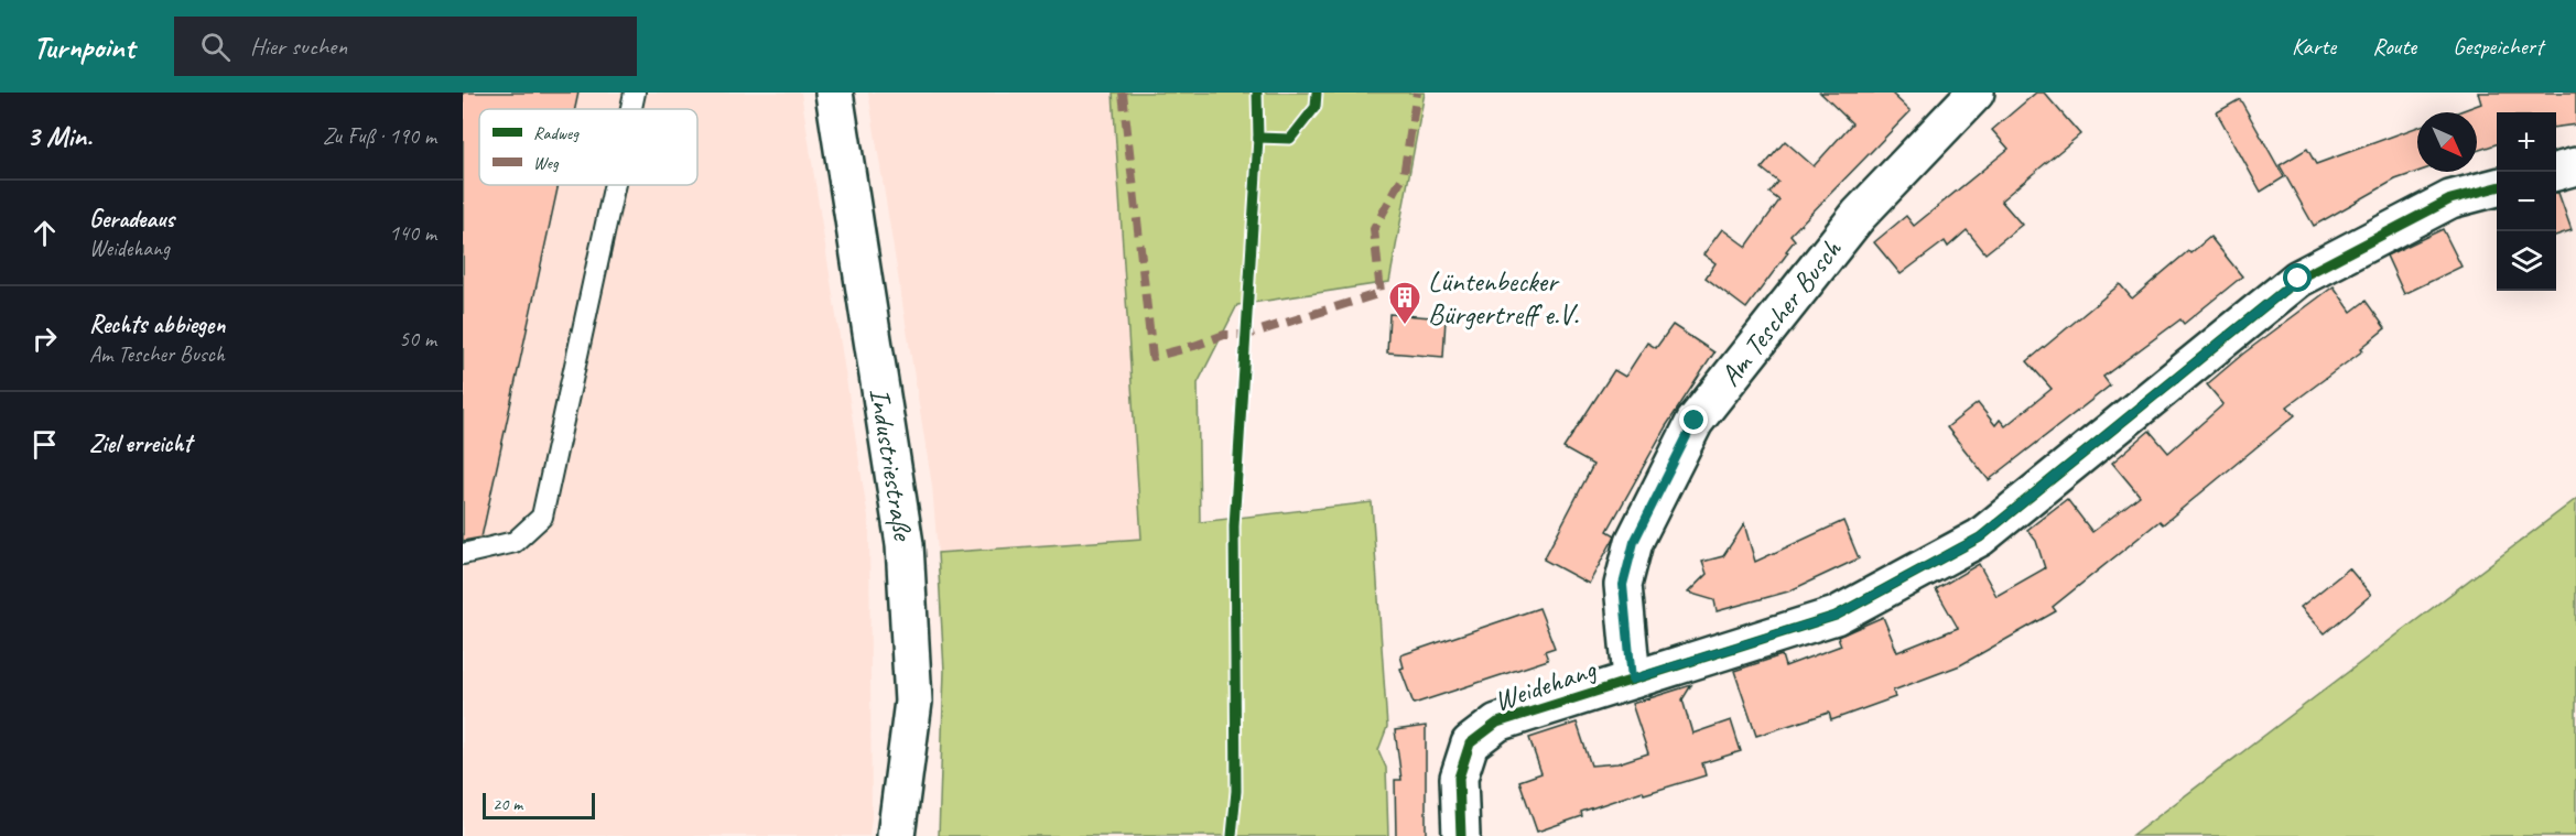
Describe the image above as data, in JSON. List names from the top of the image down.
{
  "streets": {
    "street": ["Am Tescher Busch", "Industriestraße", "Weidehang"]
  },
  "crossings": [
    ["Am Tescher Busch", "Weidehang"]
  ],
  "places": {
    "building": ["Lüntenbecker Bürgertreff e.V."]
  },
  "legend": ["Radweg", "Weg"],
  "scale_bar": "20 m",
  "north": "bottom right",
  "page": {
    "header": "Turnpoint",
    "search": "Hier suchen",
    "nav": ["Karte", "Route", "Gespeichert"],
    "heading": ["3 Min.", "Zu Fuß · 190 m"],
    "map_buttons": ["+", "−"],
    "list": [
      ["Geradeaus", "Weidehang", "140 m"],
      ["Rechts abbiegen", "Am Tescher Busch", "50 m"],
      "Ziel erreicht"
    ],
    "scale": "20 m"
  }
}
